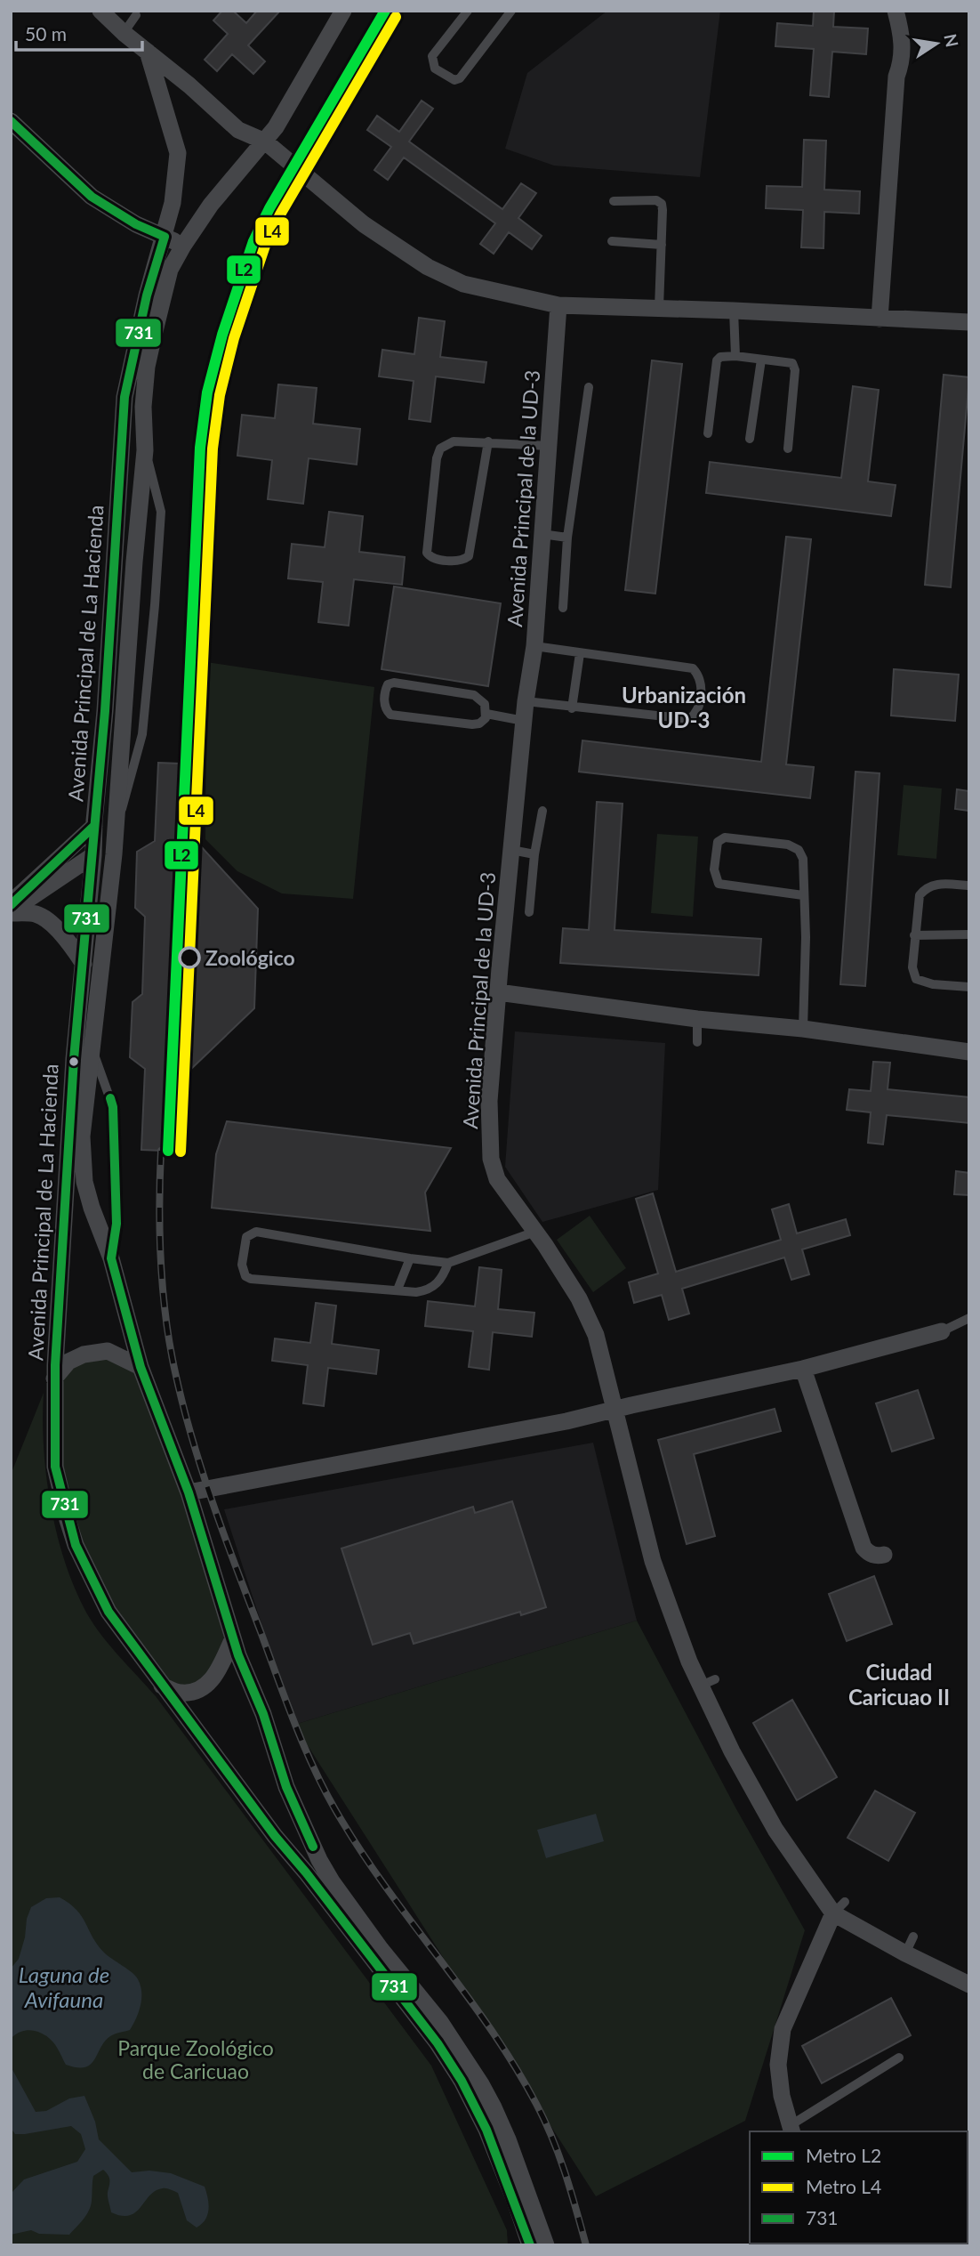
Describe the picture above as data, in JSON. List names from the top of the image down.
{
  "streets": {
    "street": ["Avenida Principal de la UD-3", "Avenida Principal de La Hacienda"]
  },
  "districts": ["Urbanización UD-3", "Ciudad Caricuao II"],
  "water": ["Laguna de Avifauna"],
  "parks": ["Parque Zoológico de Caricuao"],
  "places": ["Zoológico"],
  "lines": ["metro line L2", "metro line L4", "transit line 731"],
  "legend": ["Metro L2", "Metro L4", "731"],
  "scale_bar": "50 m",
  "north": "right"
}
